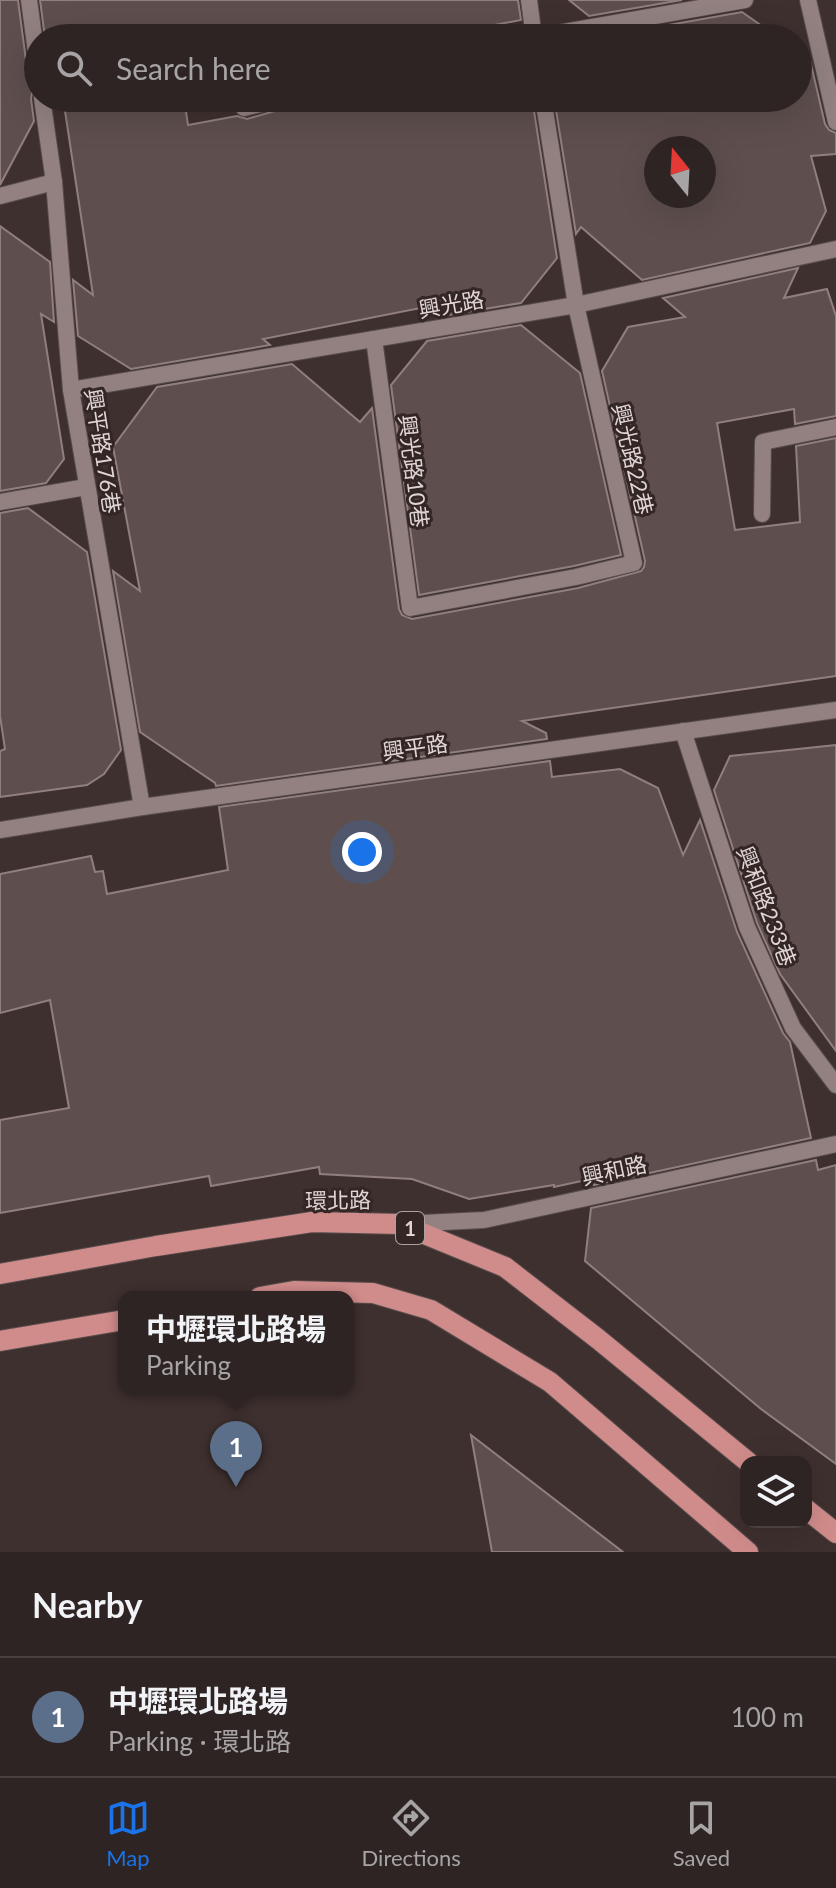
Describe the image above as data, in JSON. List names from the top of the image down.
{
  "streets": {
    "main road": ["環北路", "1"],
    "lane": [
      "興光路",
      "興平路176巷",
      "興光路22巷",
      "興光路10巷",
      "興平路",
      "興和路233巷",
      "興和路"
    ]
  },
  "crossings": [
    ["興光路", "興平路176巷"],
    ["興光路", "興光路22巷"],
    ["興光路", "興光路10巷"],
    ["興平路176巷", "興平路"],
    ["興光路22巷", "興光路10巷"],
    ["興平路", "興和路233巷"],
    ["興和路", "環北路"]
  ],
  "north": "top",
  "page": {
    "search": "Search here",
    "popup": ["中壢環北路場", "Parking"],
    "pins": "1",
    "heading": "Nearby",
    "list": [
      {
        "mark": "1",
        "name": "中壢環北路場",
        "note": "Parking · 環北路",
        "value": "100 m"
      }
    ],
    "nav": ["Map", "Directions", "Saved"]
  }
}
